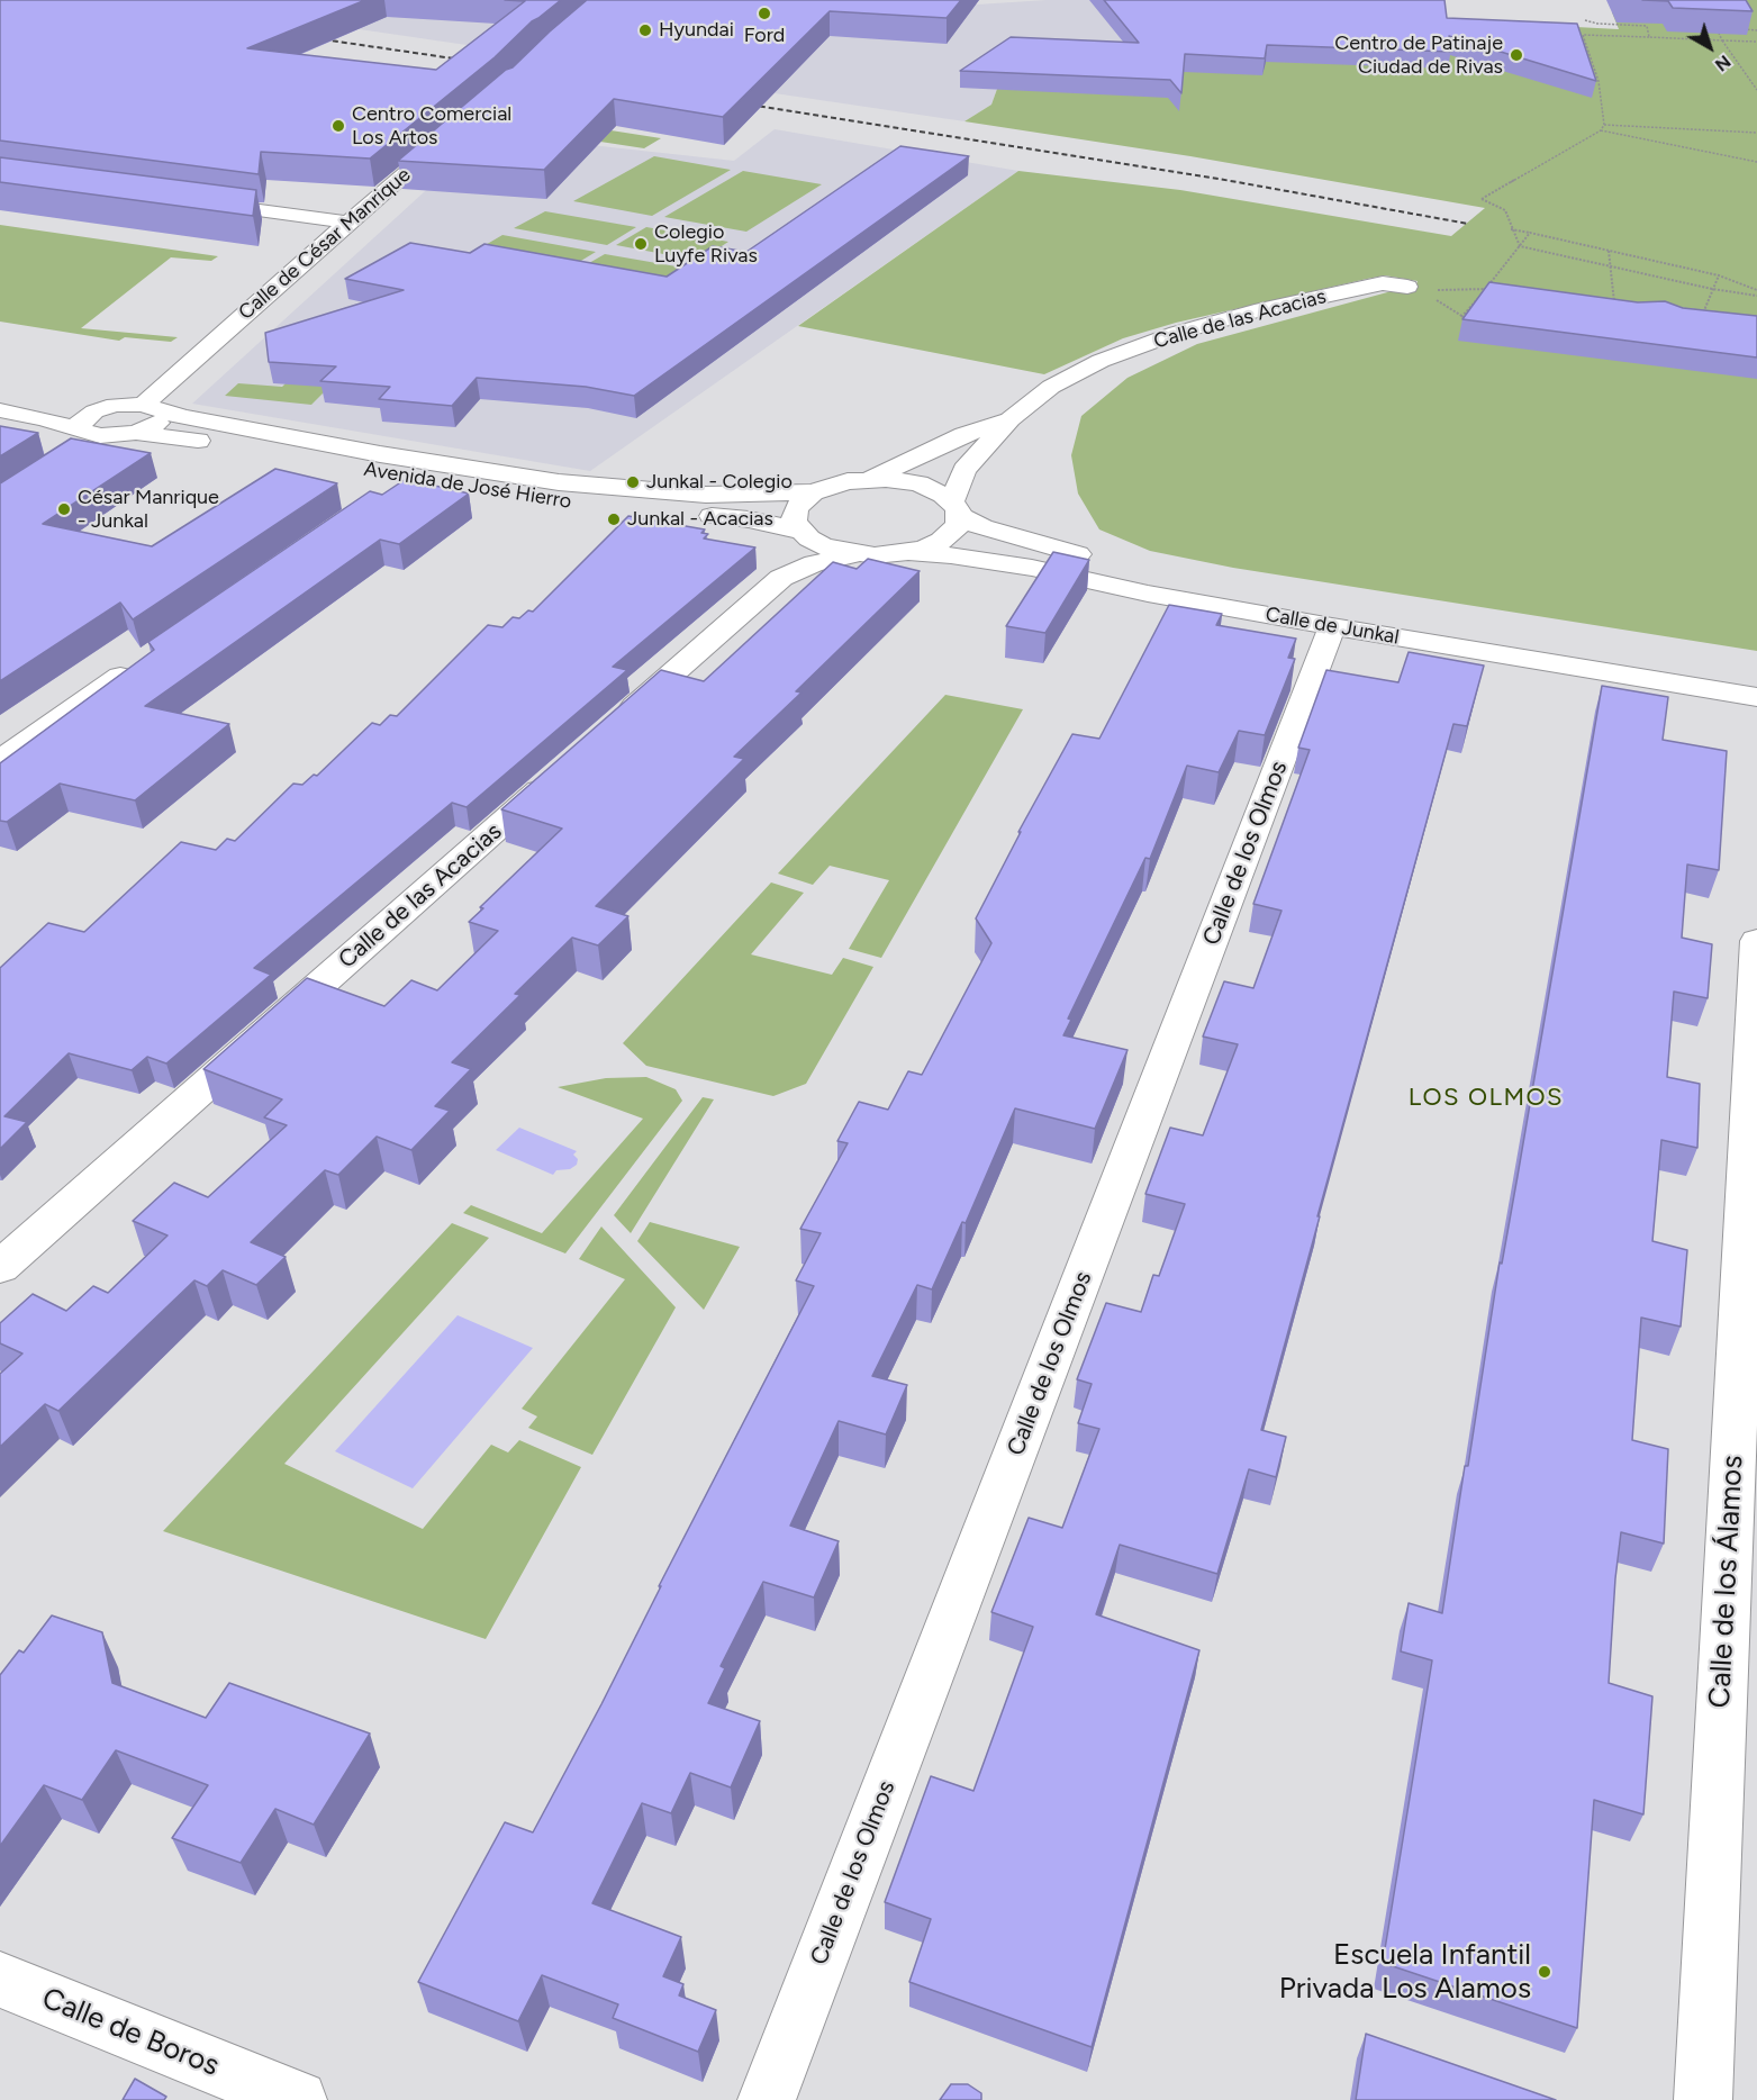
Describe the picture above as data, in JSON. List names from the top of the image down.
{
  "streets": {
    "street": [
      "Calle de César Manrique",
      "Calle de las Acacias",
      "Avenida de José Hierro",
      "Calle de Junkal",
      "Calle de los Olmos",
      "Calle de los Álamos",
      "Calle de Boros"
    ]
  },
  "crossings": [
    ["Calle de César Manrique", "Avenida de José Hierro"],
    ["Calle de las Acacias", "Avenida de José Hierro"],
    ["Calle de las Acacias", "Calle de Junkal"],
    ["Avenida de José Hierro", "Calle de Junkal"],
    ["Calle de Junkal", "Calle de los Olmos"]
  ],
  "districts": ["LOS OLMOS"],
  "places": [
    "Ford",
    "Hyundai",
    "Centro de Patinaje Ciudad de Rivas",
    "Centro Comercial Los Artos",
    "Colegio Luyfe Rivas",
    "Junkal - Colegio",
    "César Manrique - Junkal",
    "Junkal - Acacias",
    "Escuela Infantil Privada Los Alamos"
  ],
  "north": "bottom right"
}
